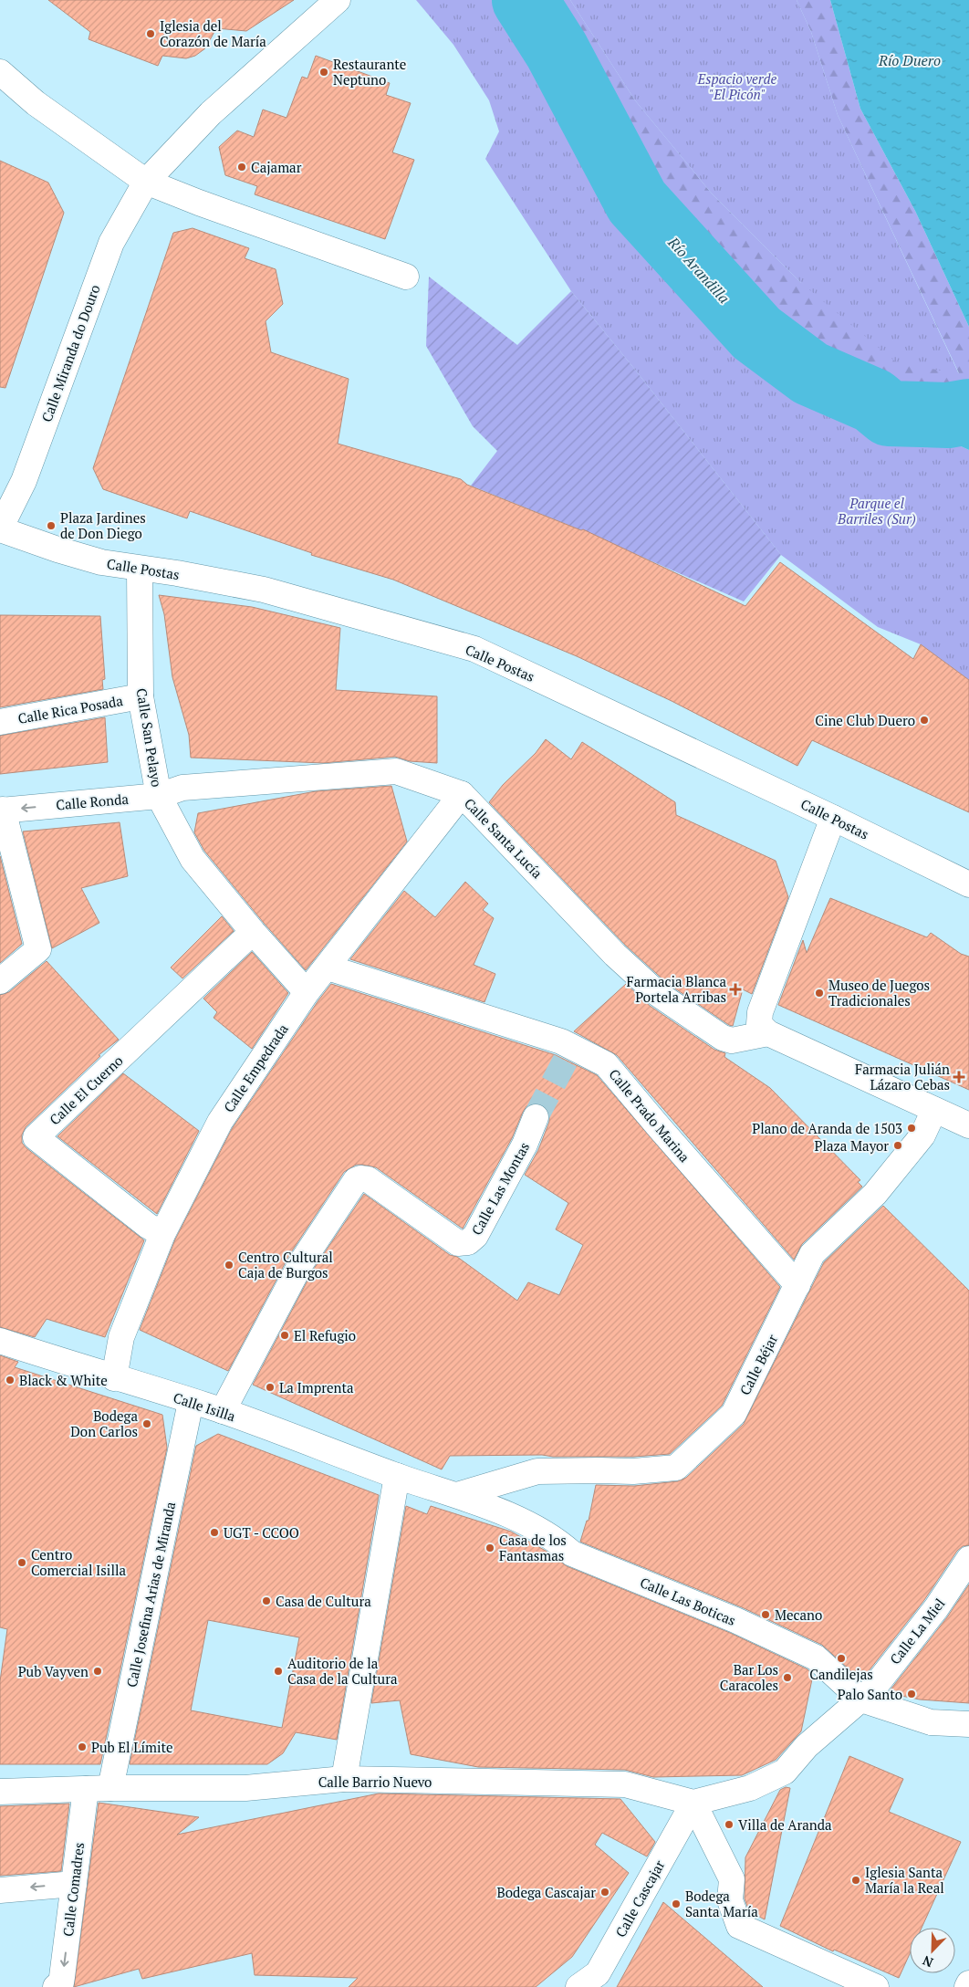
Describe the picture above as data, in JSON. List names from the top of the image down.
{
  "streets": {
    "street": [
      "Calle Miranda do Douro",
      "Calle Postas",
      "Calle Rica Posada",
      "Calle San Pelayo",
      "Calle Ronda",
      "Calle Santa Lucía",
      "Calle Empedrada",
      "Calle El Cuerno",
      "Calle Prado Marina",
      "Calle Las Montas",
      "Calle Béjar",
      "Calle Isilla",
      "Calle Josefina Arias de Miranda",
      "Calle Las Boticas",
      "Calle La Miel",
      "Calle Barrio Nuevo",
      "Calle Comadres",
      "Calle Cascajar"
    ]
  },
  "crossings": [
    ["Calle Miranda do Douro", "Calle Postas"],
    ["Calle Postas", "Calle San Pelayo"],
    ["Calle Rica Posada", "Calle San Pelayo"],
    ["Calle San Pelayo", "Calle Ronda"],
    ["Calle San Pelayo", "Calle Empedrada"],
    ["Calle San Pelayo", "Calle El Cuerno"],
    ["Calle Ronda", "Calle Santa Lucía"],
    ["Calle Santa Lucía", "Calle Empedrada"],
    ["Calle Empedrada", "Calle El Cuerno"],
    ["Calle Empedrada", "Calle Prado Marina"],
    ["Calle Empedrada", "Calle Isilla"],
    ["Calle Prado Marina", "Calle Béjar"],
    ["Calle Las Montas", "Calle Isilla"],
    ["Calle Béjar", "Calle Isilla"],
    ["Calle Béjar", "Calle Las Boticas"],
    ["Calle Isilla", "Calle Josefina Arias de Miranda"],
    ["Calle Isilla", "Calle Las Boticas"],
    ["Calle Josefina Arias de Miranda", "Calle Barrio Nuevo"],
    ["Calle Las Boticas", "Calle La Miel"],
    ["Calle La Miel", "Calle Barrio Nuevo"],
    ["Calle La Miel", "Calle Cascajar"],
    ["Calle Barrio Nuevo", "Calle Comadres"],
    ["Calle Barrio Nuevo", "Calle Cascajar"]
  ],
  "one_way": ["Calle Ronda", "Calle Comadres"],
  "water": ["Río Duero", "Río Arandilla"],
  "parks": ["Espacio verde \"El Picón\"", "Parque el Barriles (Sur)"],
  "places": {
    "other": [
      "Iglesia del Corazón de María",
      "Restaurante Neptuno",
      "Cajamar",
      "Plaza Jardines de Don Diego",
      "Cine Club Duero",
      "Museo de Juegos Tradicionales",
      "Plano de Aranda de 1503",
      "Plaza Mayor",
      "Centro Cultural Caja de Burgos",
      "El Refugio",
      "Black & White",
      "La Imprenta",
      "Bodega Don Carlos",
      "UGT - CCOO",
      "Casa de los Fantasmas",
      "Centro Comercial Isilla",
      "Casa de Cultura",
      "Mecano",
      "Candilejas",
      "Pub Vayven",
      "Auditorio de la Casa de la Cultura",
      "Bar Los Caracoles",
      "Palo Santo",
      "Pub El Límite",
      "Villa de Aranda",
      "Iglesia Santa María la Real",
      "Bodega Cascajar",
      "Bodega Santa María"
    ],
    "health": ["Farmacia Blanca Portela Arribas", "Farmacia Julián Lázaro Cebas"]
  },
  "north": "bottom left"
}
